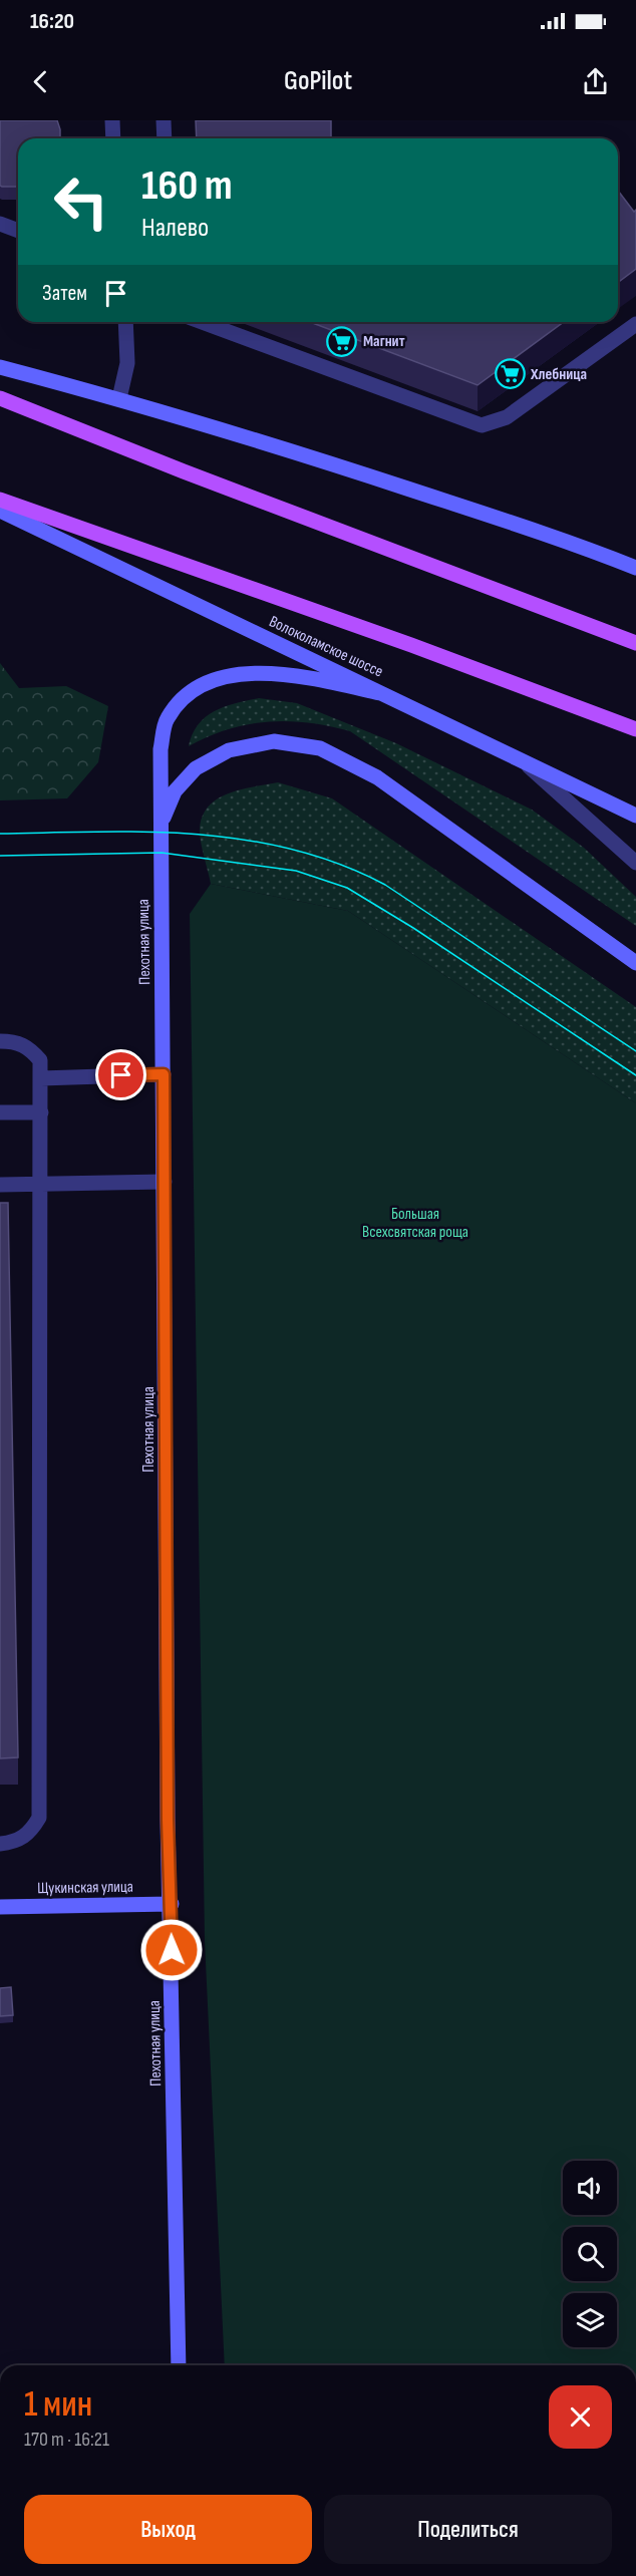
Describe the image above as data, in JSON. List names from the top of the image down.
{
  "streets": {
    "main road": ["Волоколамское шоссе", "Пехотная улица", "Щукинская улица"]
  },
  "crossings": [
    ["Волоколамское шоссе", "Пехотная улица"],
    ["Пехотная улица", "Щукинская улица"]
  ],
  "parks": ["Большая Всехсвятская роща"],
  "places": {
    "supermarket": ["Магнит", "Хлебница"]
  },
  "page": {
    "status": "16:20",
    "header": "GoPilot",
    "turn": ["160 m", "Налево"],
    "then": "Затем",
    "heading": ["1 мин", "170 m · 16:21"],
    "buttons": ["Выход", "Поделиться"]
  }
}
